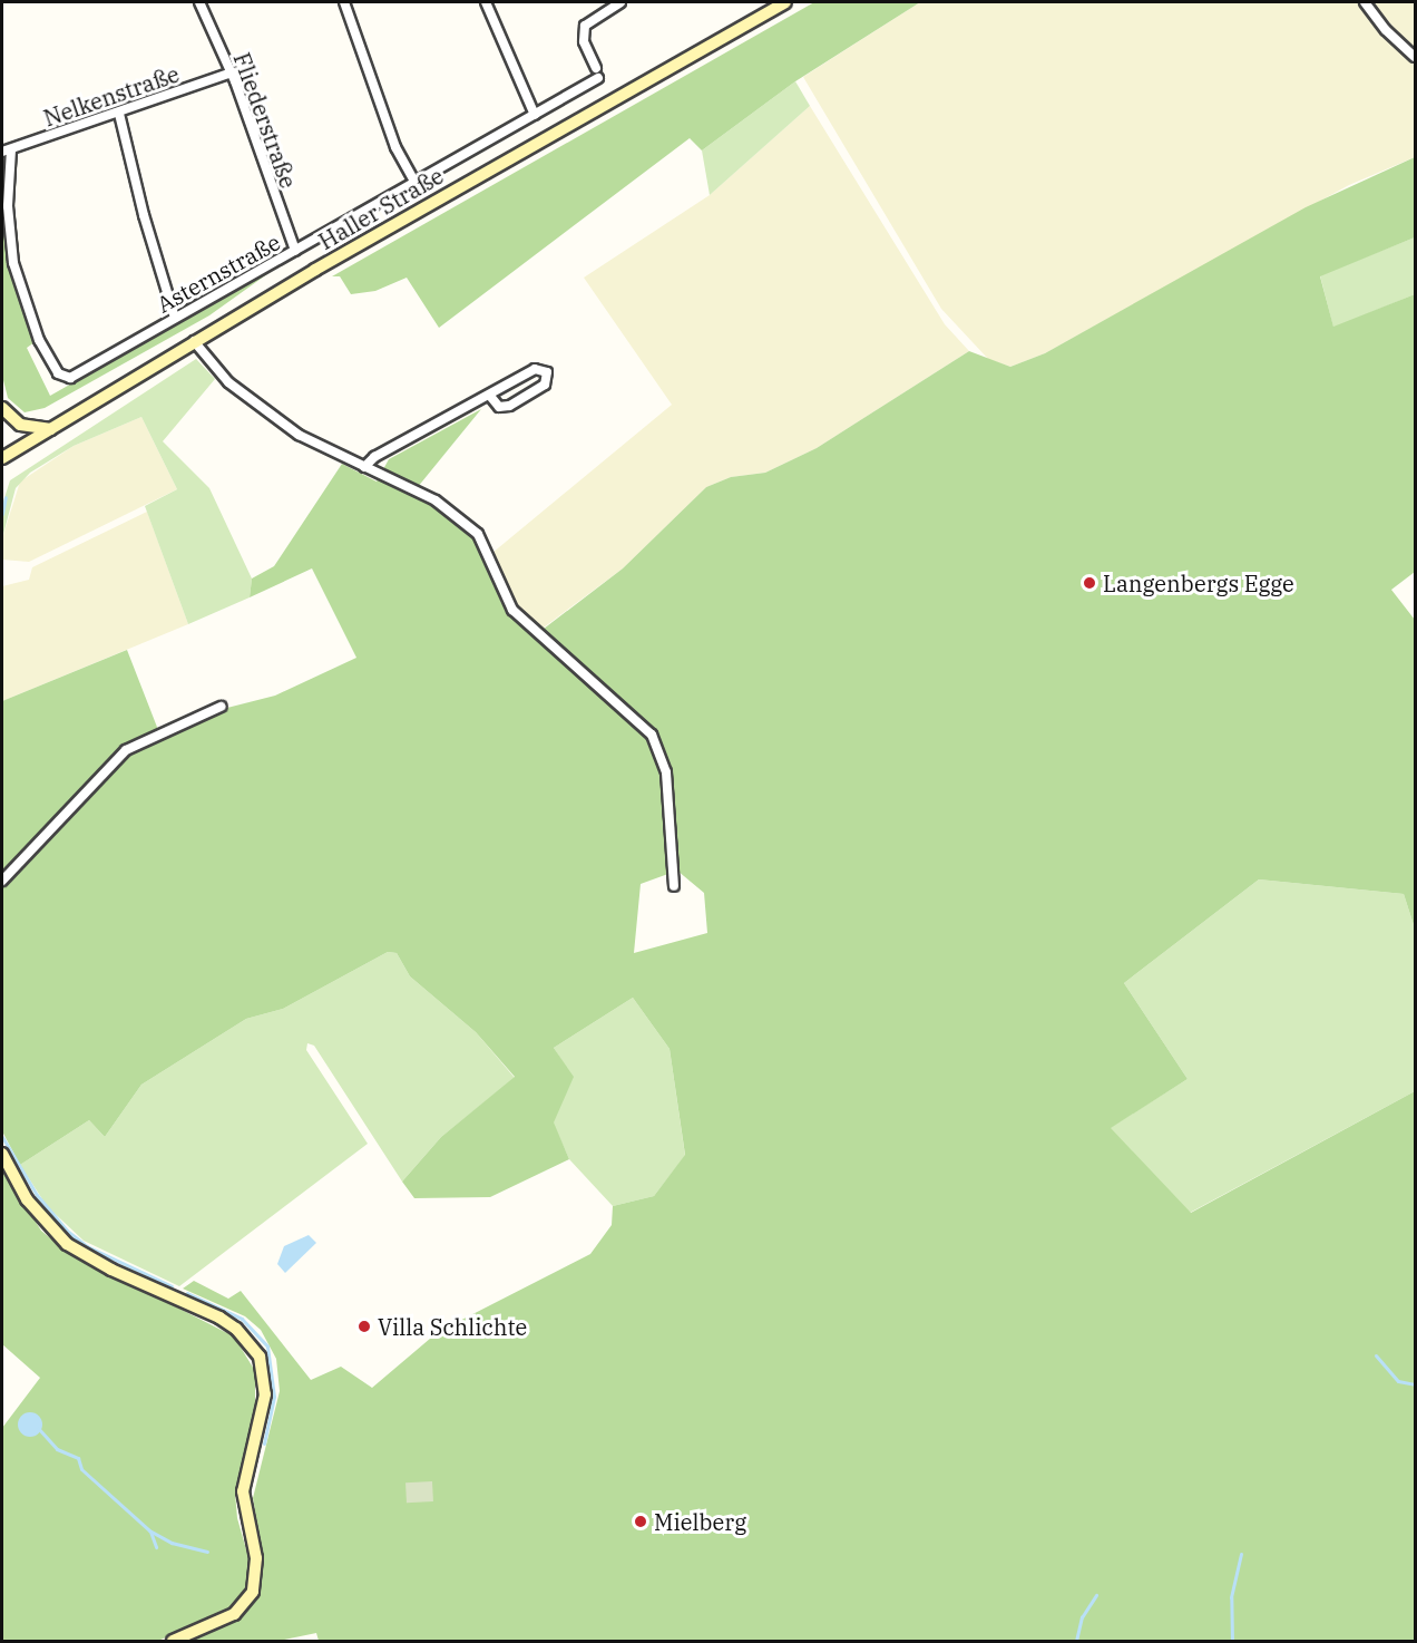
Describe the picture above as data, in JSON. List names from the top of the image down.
{
  "streets": {
    "main road": ["Haller Straße"],
    "street": ["Nelkenstraße", "Fliederstraße", "Asternstraße"]
  },
  "crossings": [
    ["Nelkenstraße", "Fliederstraße"],
    ["Nelkenstraße", "Asternstraße"],
    ["Fliederstraße", "Asternstraße"]
  ],
  "places": ["Langenbergs Egge", "Villa Schlichte", "Mielberg"]
}
